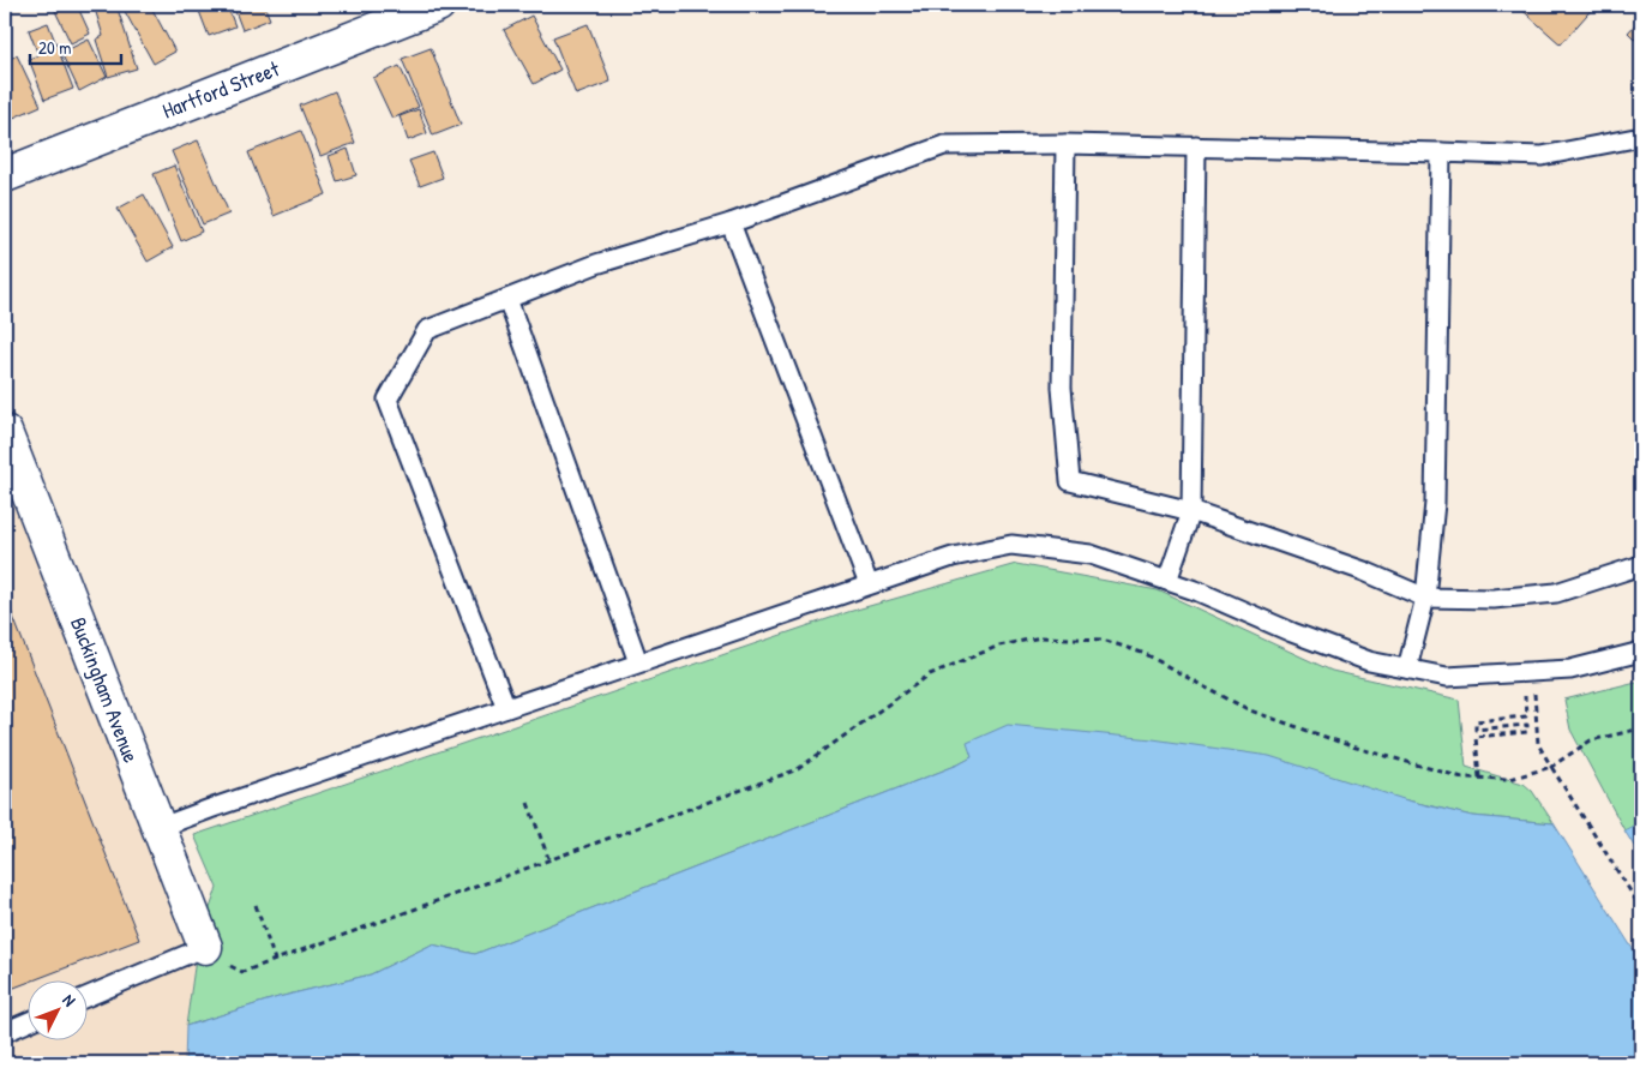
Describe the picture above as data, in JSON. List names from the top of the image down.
{
  "streets": {
    "street": ["Hartford Street", "Buckingham Avenue"]
  },
  "scale_bar": "20 m",
  "north": "top right"
}
